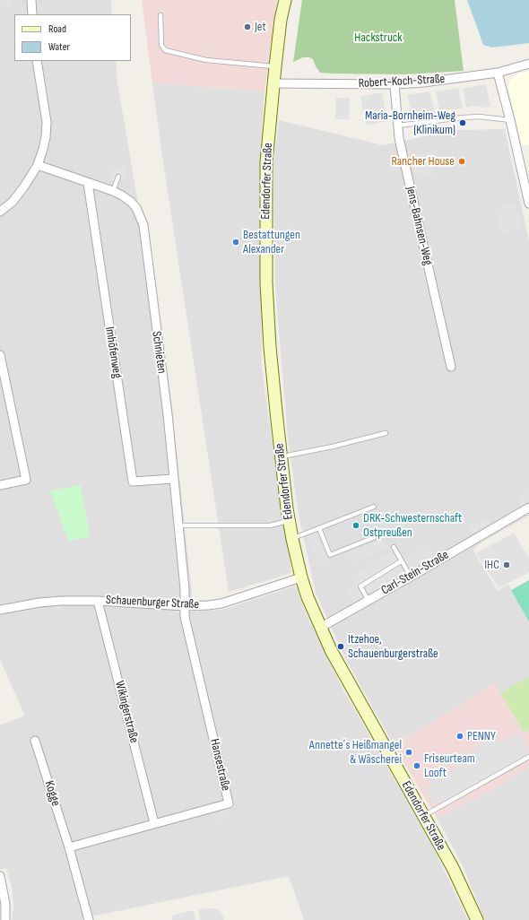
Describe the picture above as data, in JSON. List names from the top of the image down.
{
  "streets": {
    "street": [
      "Robert-Koch-Straße",
      "Edendorfer Straße",
      "Jens-Bahnsen-Weg",
      "Imhöfenweg",
      "Schnieten",
      "Carl-Stein-Straße",
      "Schauenburger Straße",
      "Wikingerstraße",
      "Hansestraße",
      "Kogge"
    ]
  },
  "crossings": [
    ["Robert-Koch-Straße", "Edendorfer Straße"],
    ["Robert-Koch-Straße", "Jens-Bahnsen-Weg"],
    ["Edendorfer Straße", "Carl-Stein-Straße"],
    ["Edendorfer Straße", "Schauenburger Straße"],
    ["Imhöfenweg", "Schnieten"],
    ["Schnieten", "Schauenburger Straße"],
    ["Schnieten", "Hansestraße"],
    ["Schauenburger Straße", "Wikingerstraße"],
    ["Schauenburger Straße", "Hansestraße"],
    ["Wikingerstraße", "Hansestraße"],
    ["Hansestraße", "Kogge"]
  ],
  "parks": ["Hackstruck"],
  "places": [
    "Jet",
    "Maria-Bornheim-Weg (Klinikum)",
    "Rancher House",
    "Bestattungen Alexander",
    "DRK-Schwesternschaft Ostpreußen",
    "IHC",
    "Itzehoe, Schauenburgerstraße",
    "PENNY",
    "Annette´s Heißmangel & Wäscherei",
    "Friseurteam Looft"
  ],
  "legend": ["Road", "Water"]
}
